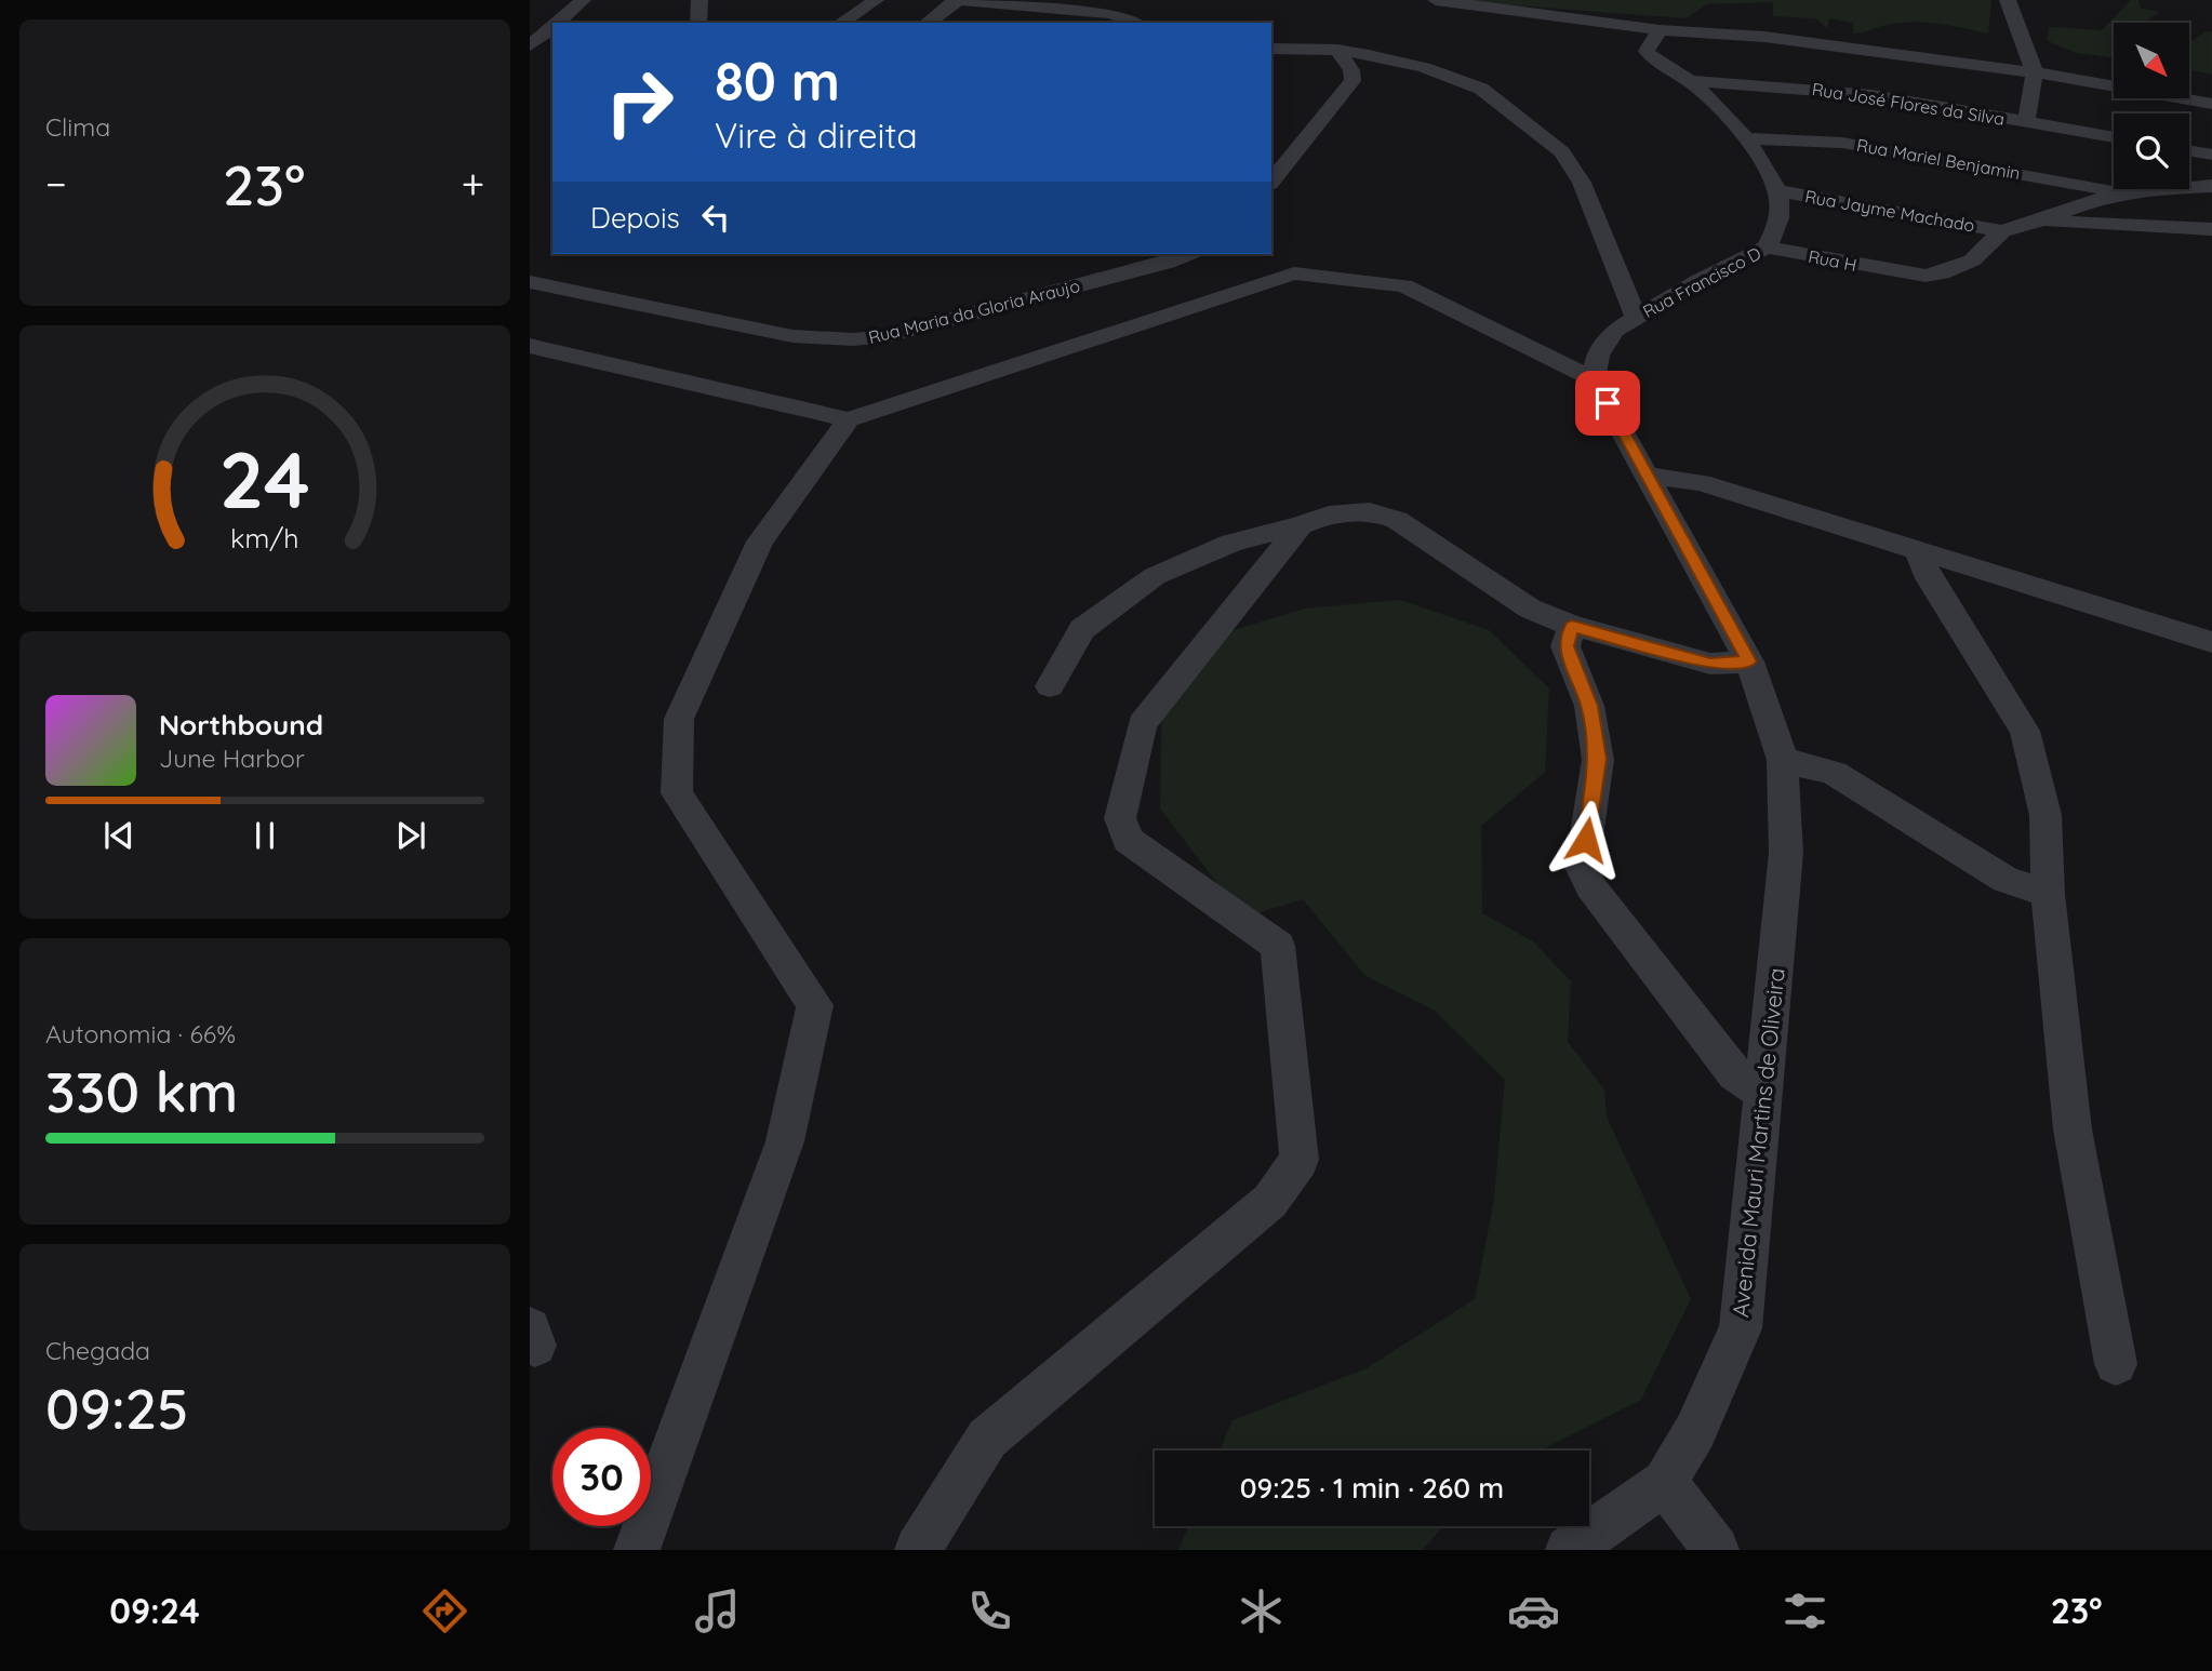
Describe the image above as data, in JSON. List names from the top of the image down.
{
  "streets": {
    "street": [
      "Rua José Flores da Silva",
      "Rua Mariel Benjamin",
      "Rua Jayme Machado",
      "Rua H",
      "Rua Francisco D",
      "Rua Maria da Gloria Araujo",
      "Avenida Mauri Martins de Oliveira"
    ]
  },
  "crossings": [
    ["Rua Jayme Machado", "Rua H"],
    ["Rua H", "Rua Francisco D"],
    ["Rua Francisco D", "Avenida Mauri Martins de Oliveira"]
  ],
  "north": "bottom right",
  "page": {
    "tile": [
      "Clima",
      ["Autonomia · 66%", "330 km"],
      ["Chegada", "09:25"]
    ],
    "turn": ["80 m", "Vire à direita"],
    "heat": ["−", "23°", "+"],
    "then": "Depois",
    "song": ["Northbound", "June Harbor"],
    "limit": "30",
    "trip": "09:25 · 1 min · 260 m",
    "tabs": ["09:24", "23°"],
    "gauge": ["24", "km/h"]
  }
}
